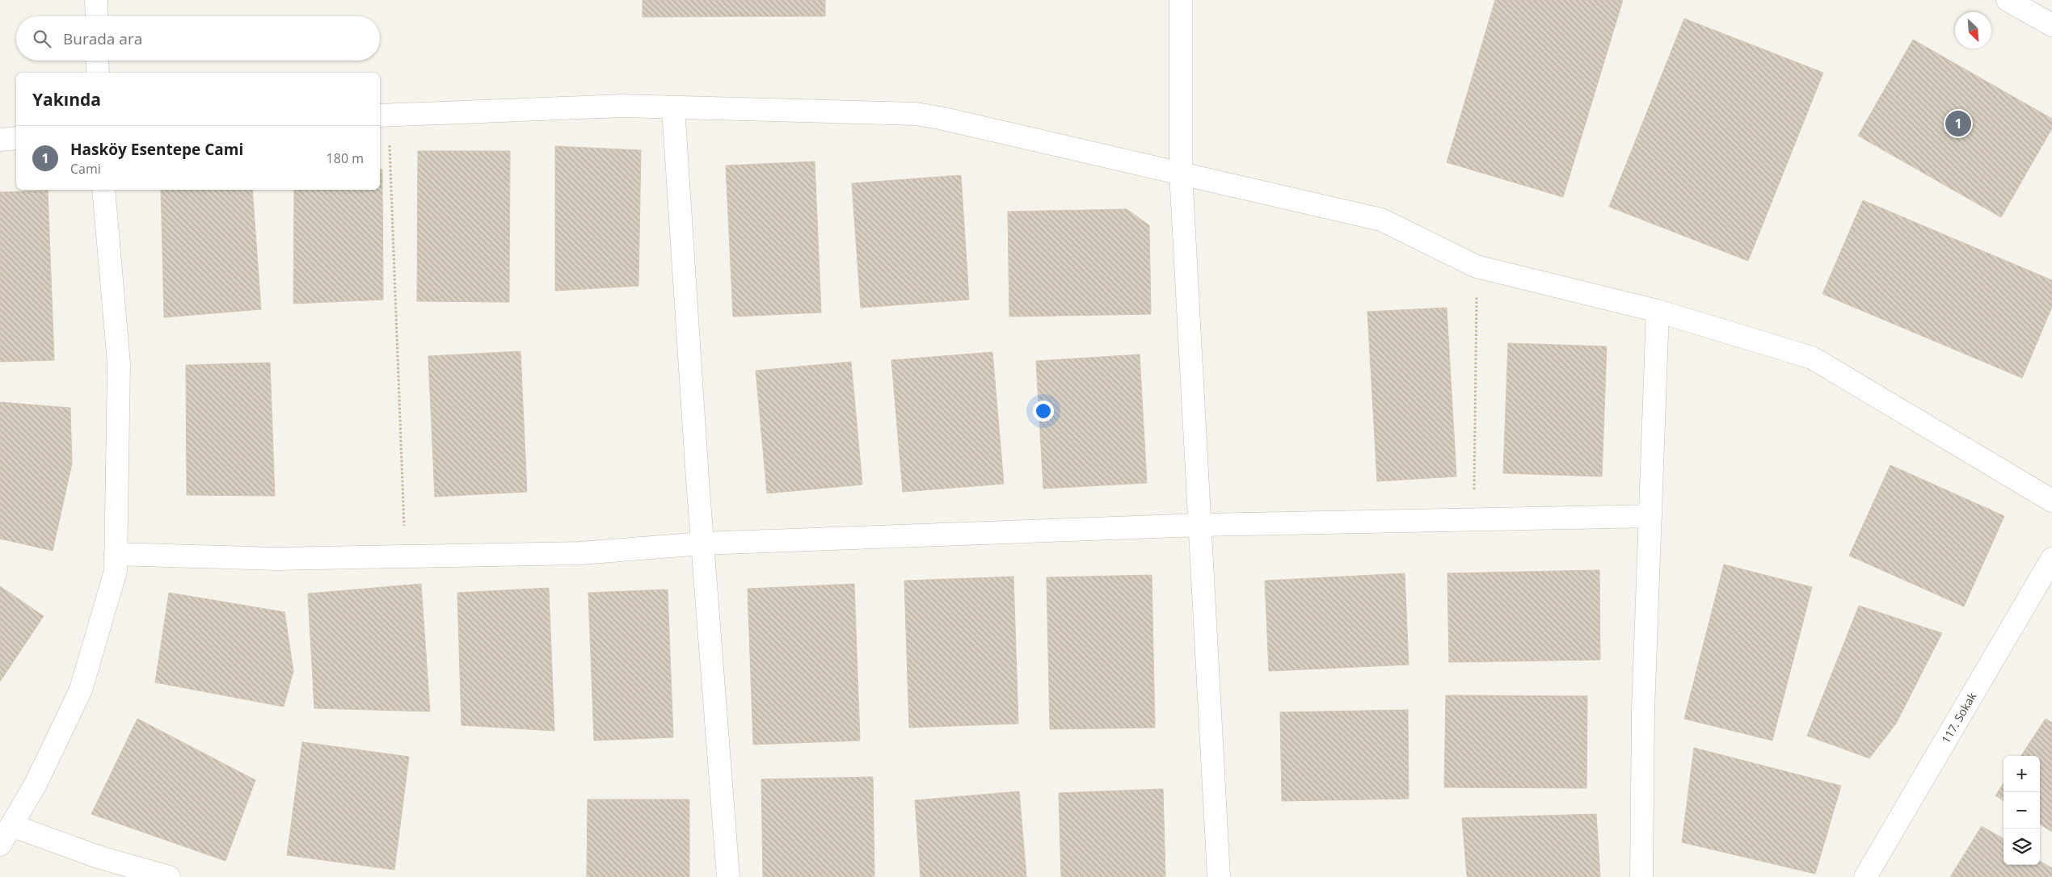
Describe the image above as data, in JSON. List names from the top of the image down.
{
  "streets": {
    "street": ["117. Sokak"]
  },
  "north": "bottom right",
  "page": {
    "search": "Burada ara",
    "heading": "Yakında",
    "pins": "1",
    "list": [
      {
        "mark": "1",
        "name": "Hasköy Esentepe Cami",
        "note": "Cami",
        "value": "180 m"
      }
    ],
    "map_buttons": ["+", "−"]
  }
}
